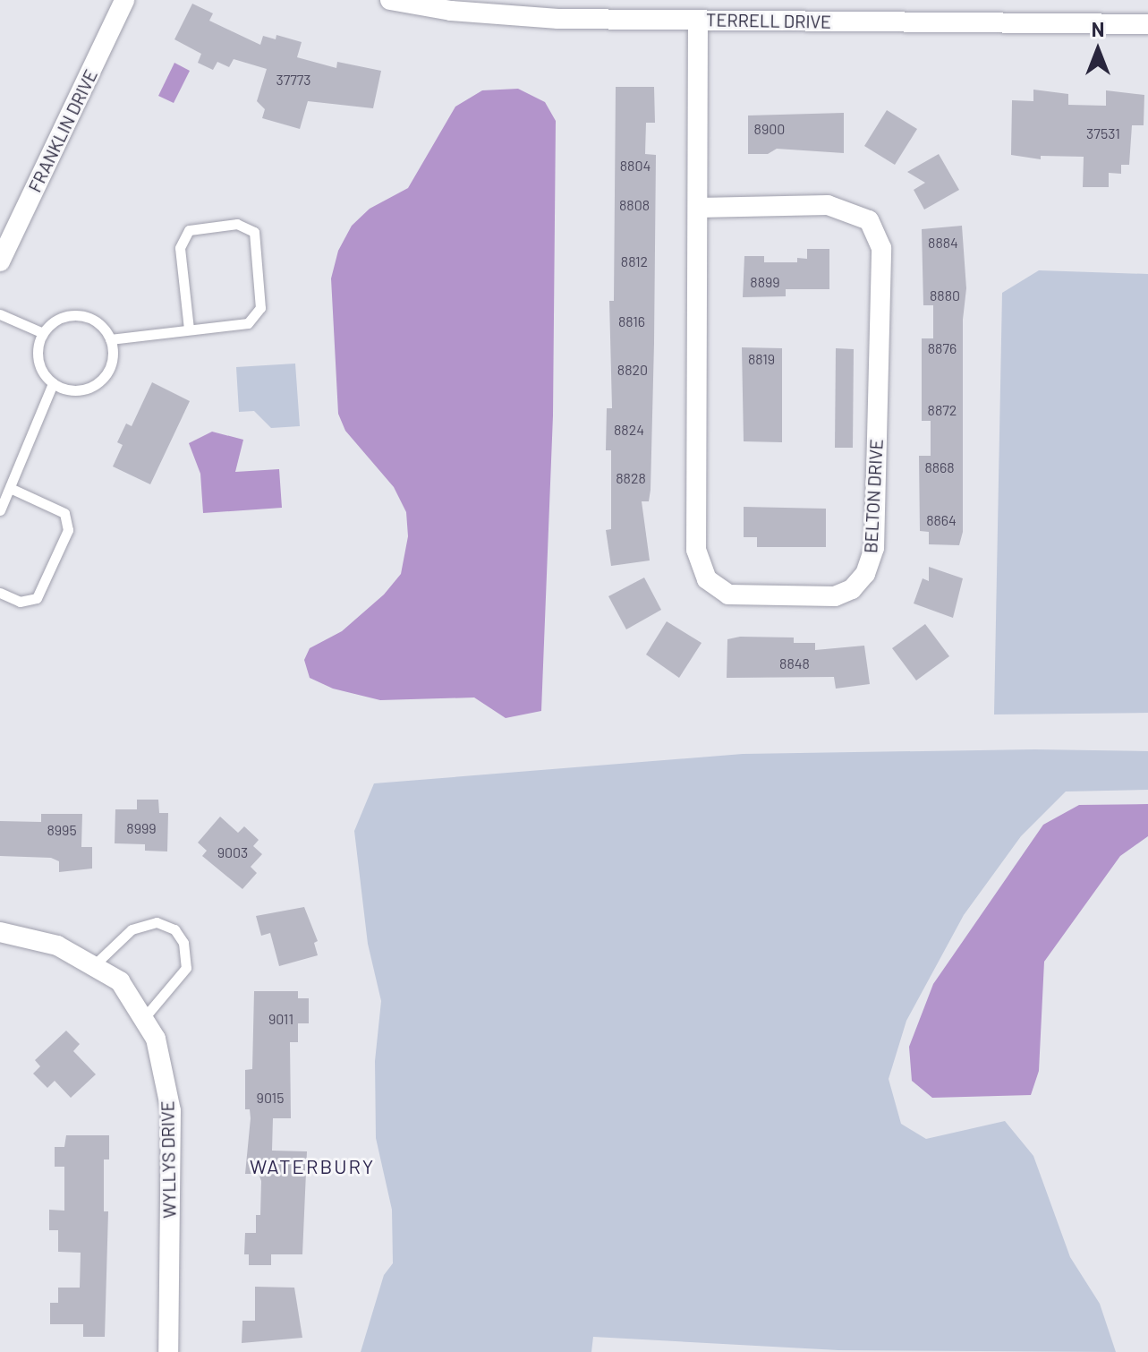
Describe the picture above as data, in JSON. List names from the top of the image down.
{
  "streets": {
    "street": [
      "TERRELL DRIVE",
      "FRANKLIN DRIVE",
      "BELTON DRIVE",
      "WYLLYS DRIVE"
    ]
  },
  "crossings": [
    ["TERRELL DRIVE", "BELTON DRIVE"]
  ],
  "districts": ["WATERBURY"],
  "house_numbers": [
    "37773",
    "8900",
    "37531",
    "8804",
    "8808",
    "8884",
    "8812",
    "8899",
    "8880",
    "8816",
    "8876",
    "8819",
    "8820",
    "8872",
    "8824",
    "8868",
    "8828",
    "8864",
    "8848",
    "8999",
    "8995",
    "9003",
    "9011",
    "9015"
  ],
  "north": "top"
}
